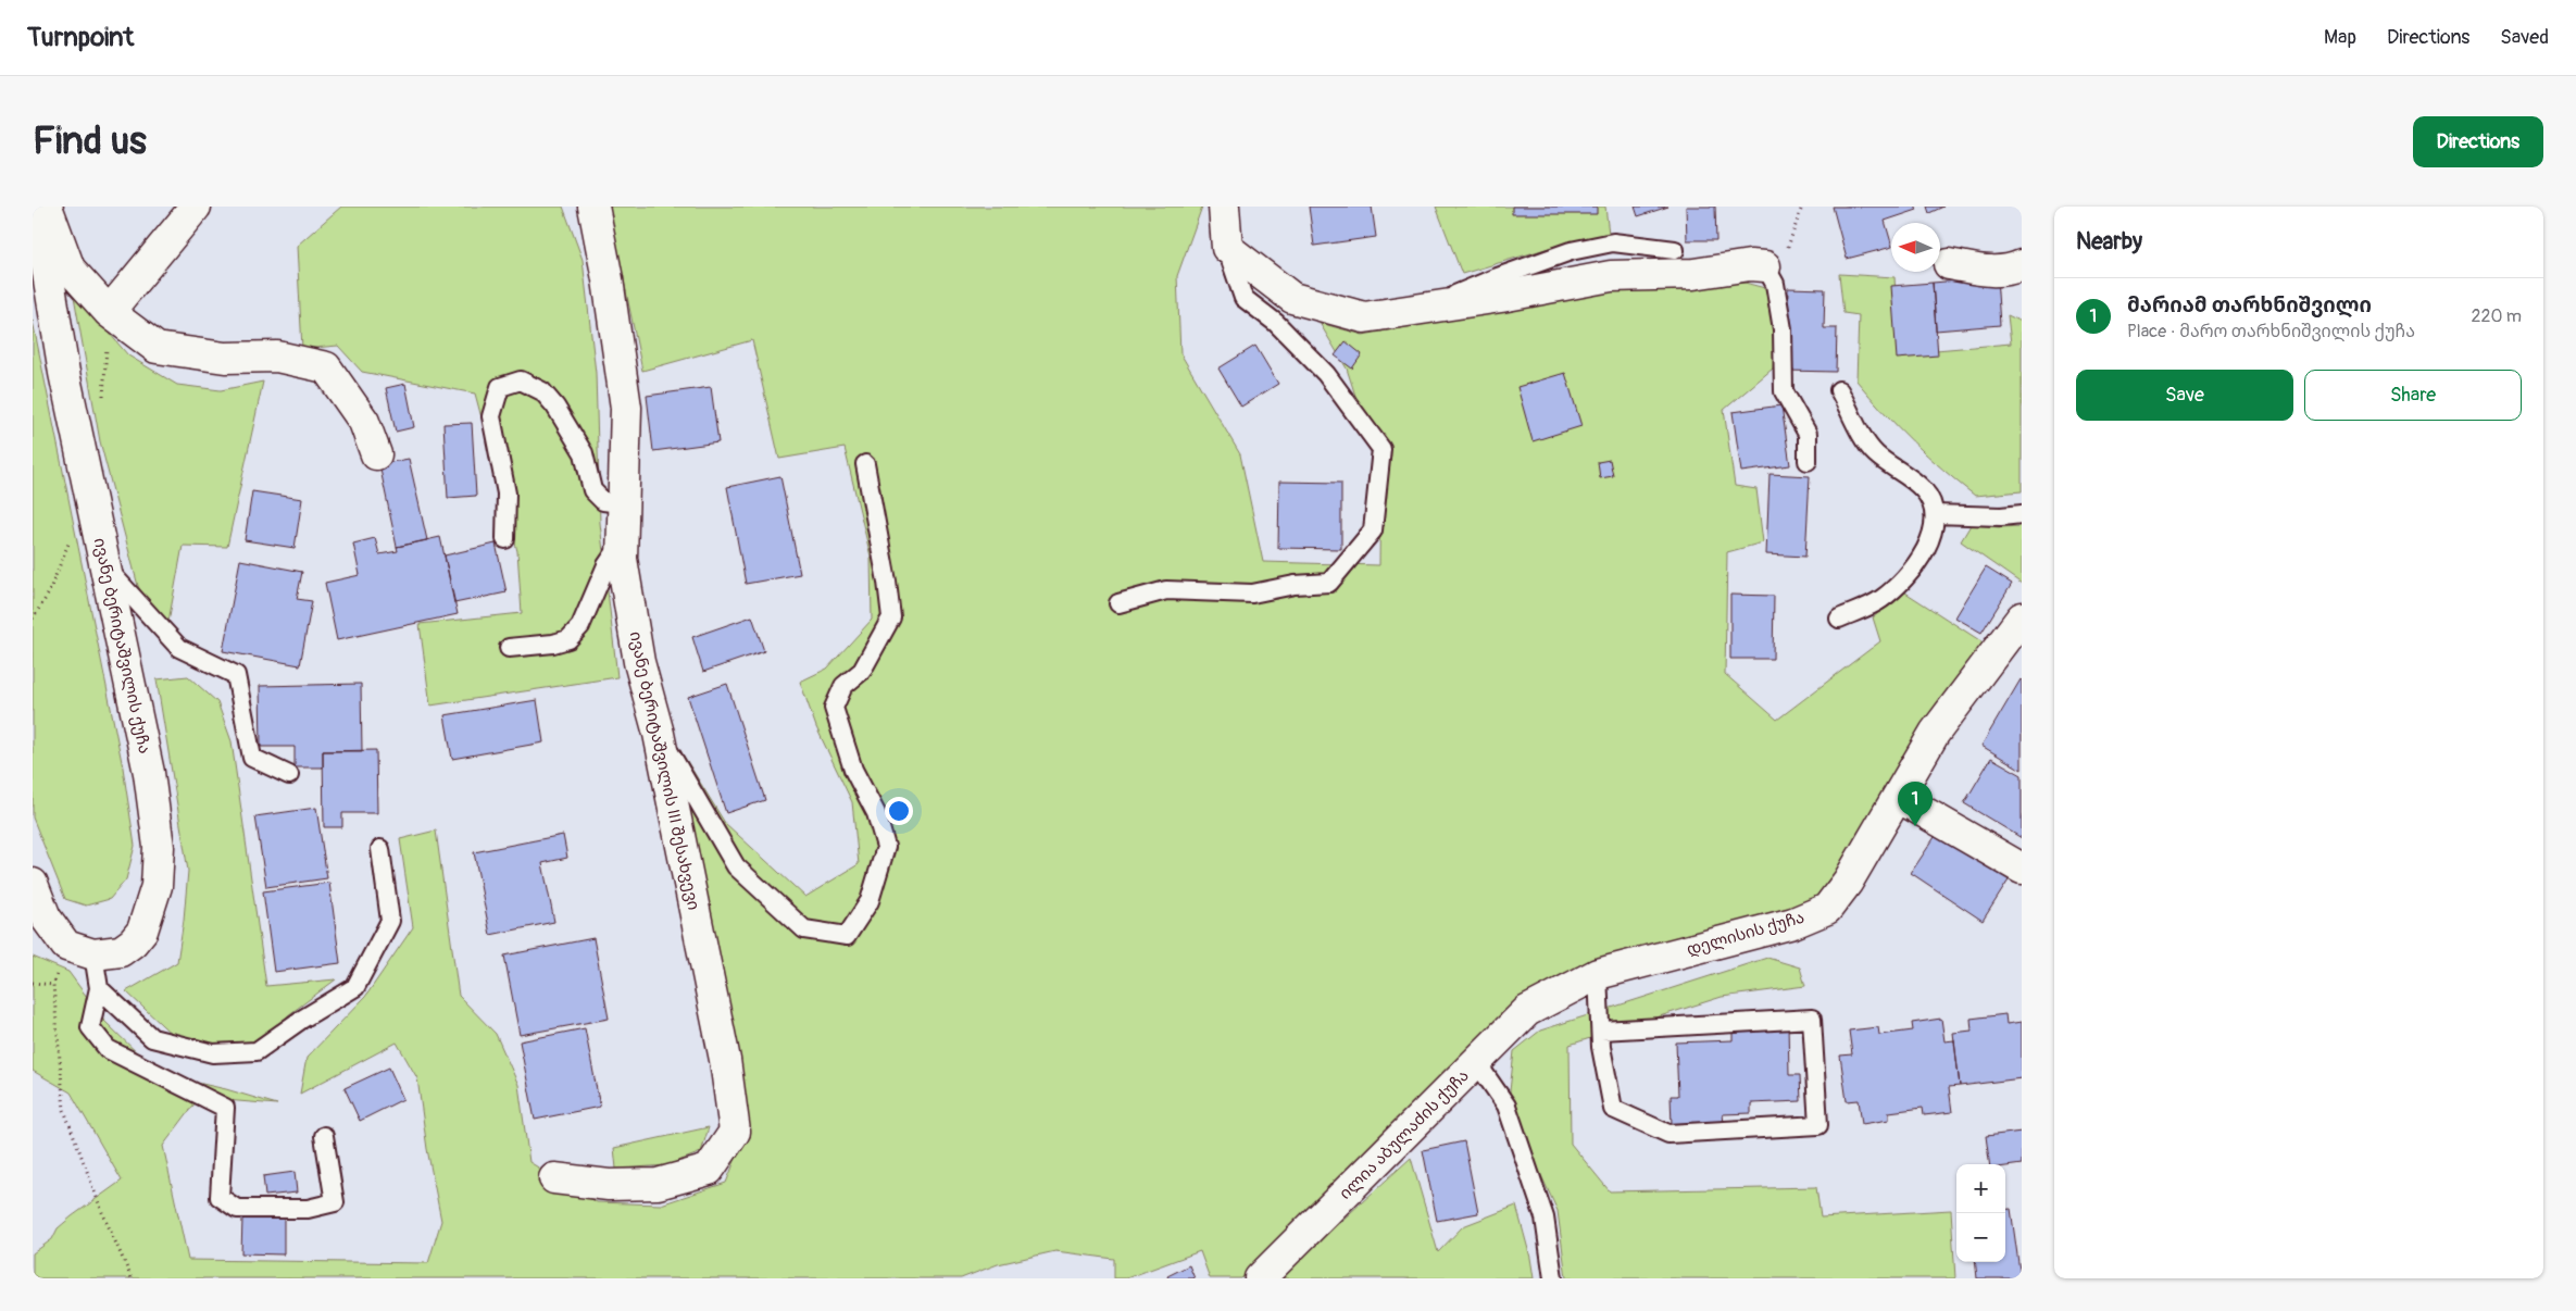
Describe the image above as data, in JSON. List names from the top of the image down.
{
  "streets": {
    "street": [
      "ივანე ბერიტაშვილის ქუჩა",
      "ივანე ბერიტაშვილის III შესახვევი",
      "დელისის ქუჩა",
      "ილია აბულაძის ქუჩა"
    ]
  },
  "crossings": [
    ["დელისის ქუჩა", "ილია აბულაძის ქუჩა"]
  ],
  "north": "left",
  "page": {
    "header": "Turnpoint",
    "nav": ["Map", "Directions", "Saved"],
    "buttons": [
      "Directions",
      ["Save", "Share"]
    ],
    "title": "Find us",
    "heading": "Nearby",
    "list": [
      {
        "mark": "1",
        "name": "მარიამ თარხნიშვილი",
        "note": "Place · მარო თარხნიშვილის ქუჩა",
        "value": "220 m"
      }
    ],
    "pins": "1",
    "map_buttons": ["+", "−"]
  }
}
